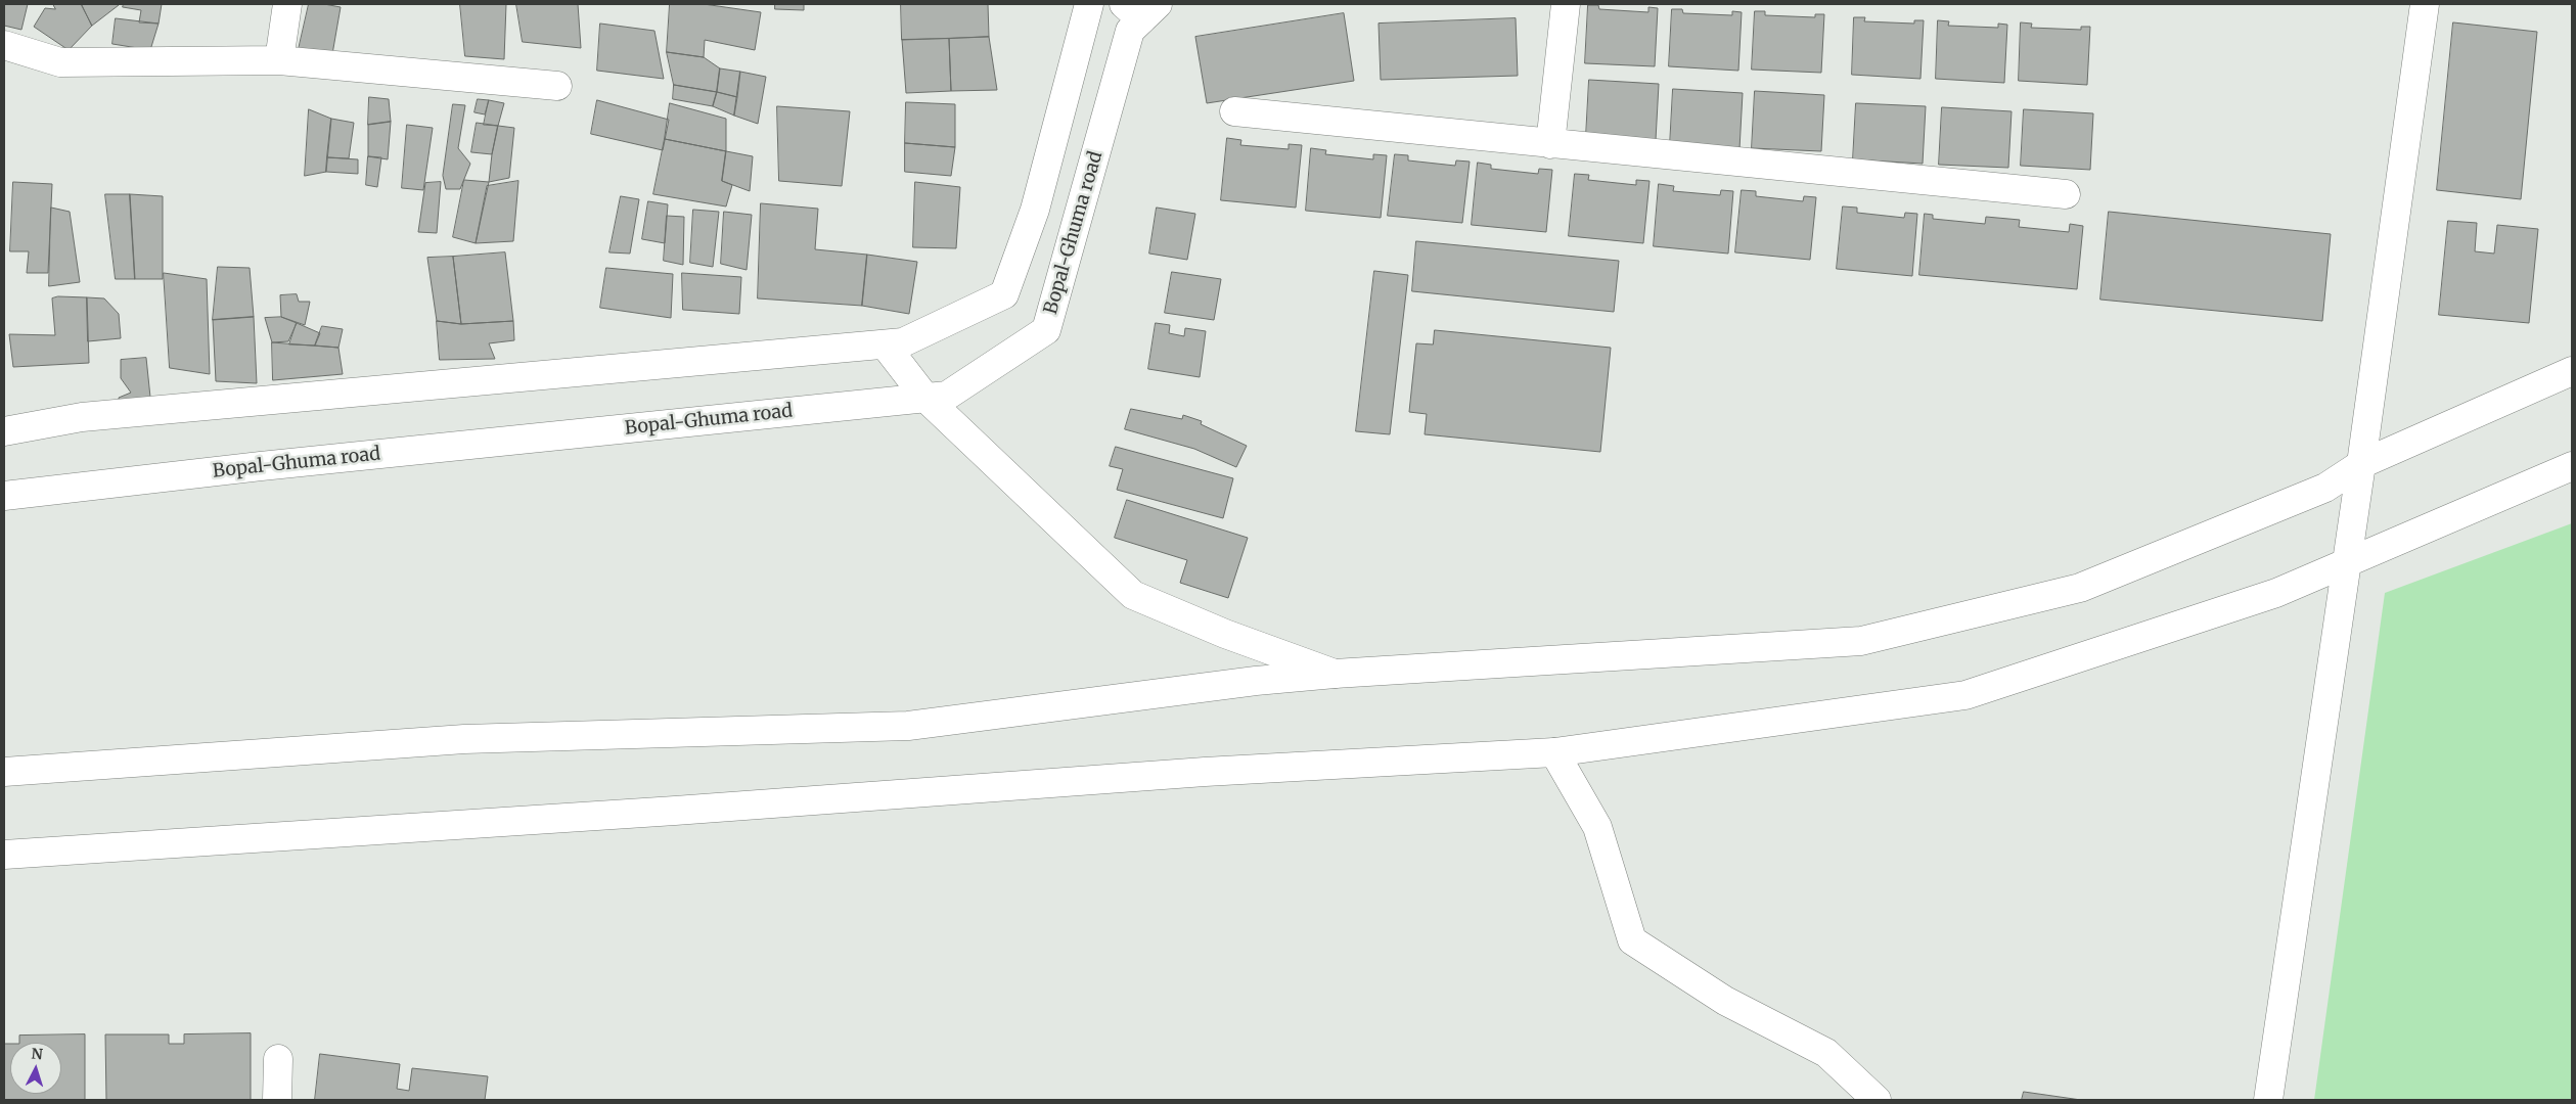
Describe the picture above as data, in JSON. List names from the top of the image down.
{
  "streets": {
    "street": ["Bopal-Ghuma road"]
  },
  "north": "top"
}
